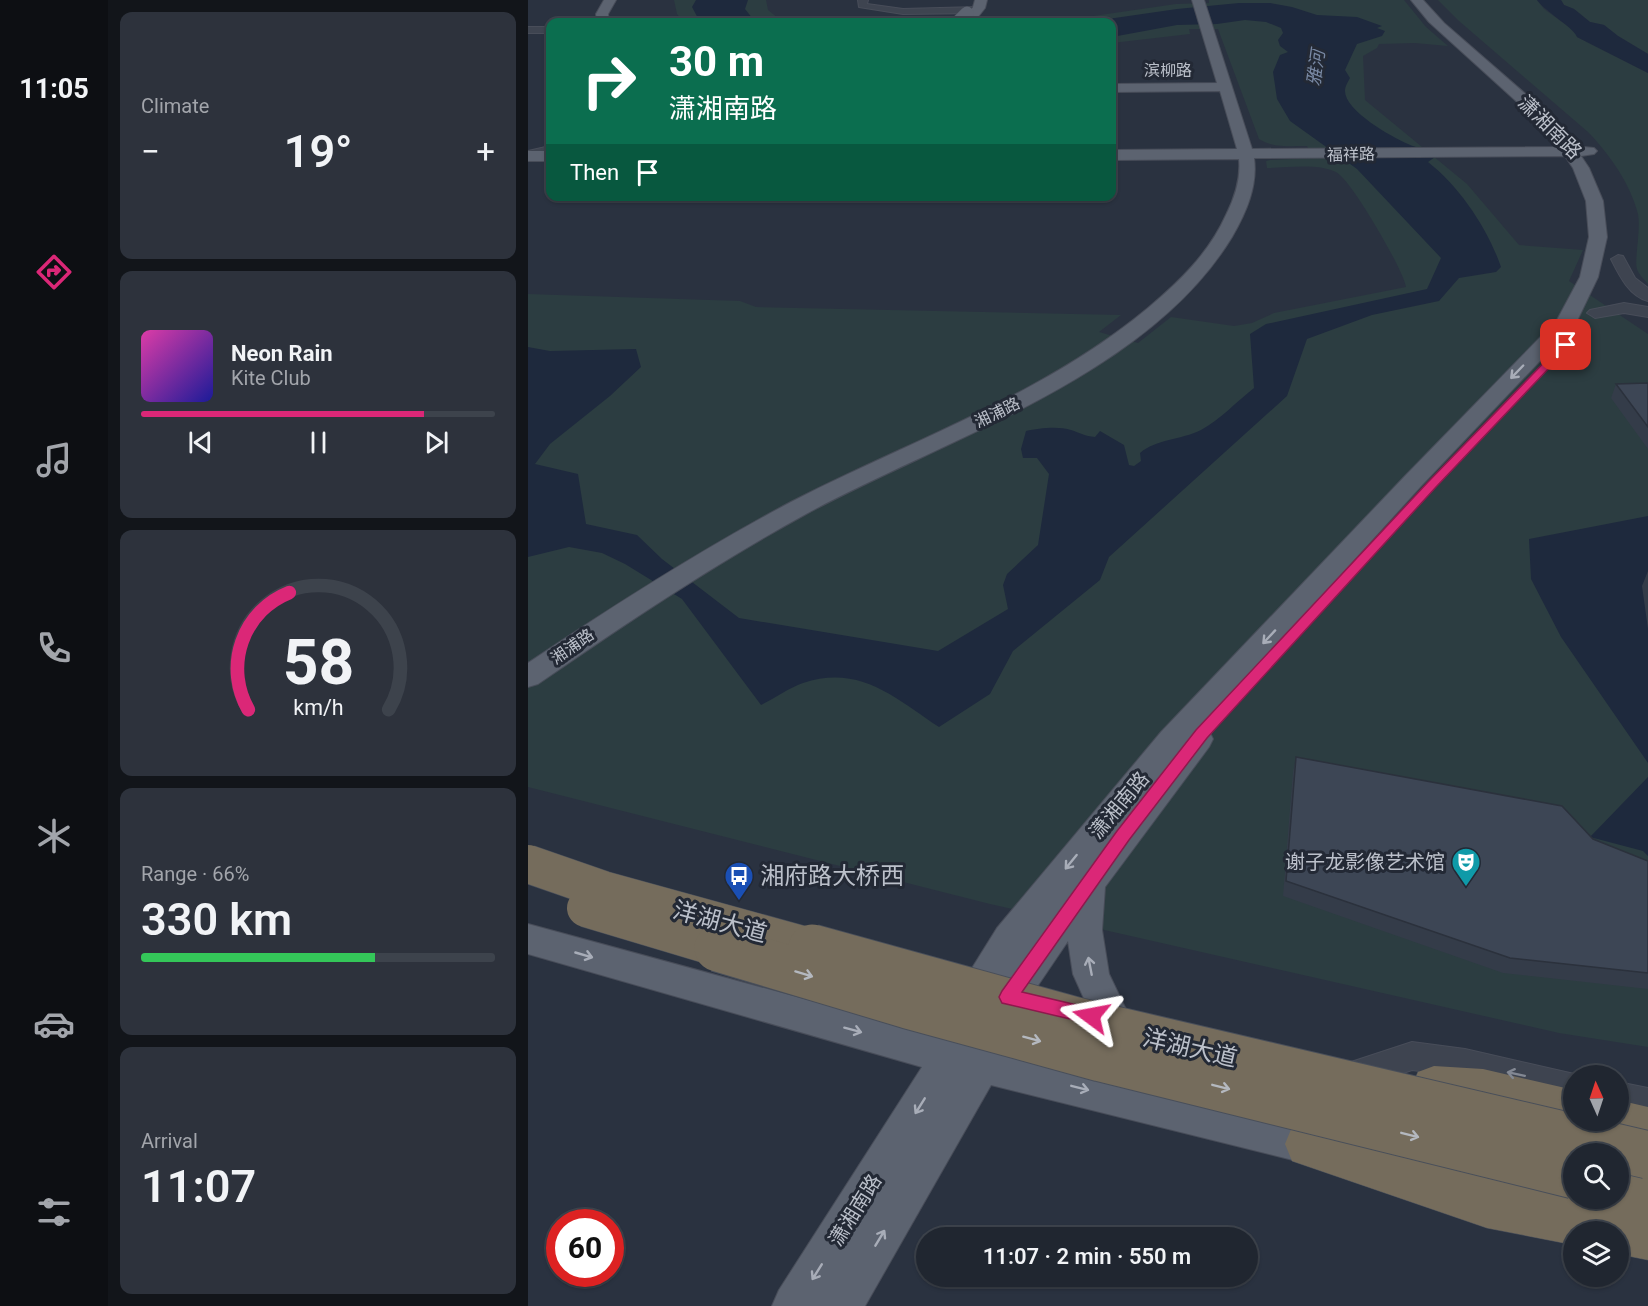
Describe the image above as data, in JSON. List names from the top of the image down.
{
  "streets": {
    "highway": ["洋湖大道"],
    "main road": [
      "滨柳路",
      "潇湘南路",
      "福祥路",
      "湘浦路"
    ]
  },
  "crossings": [
    ["潇湘南路", "福祥路"]
  ],
  "water": ["雅河"],
  "places": {
    "theatre": ["谢子龙影像艺术馆"],
    "bus stop": ["湘府路大桥西"]
  },
  "north": "top",
  "page": {
    "tabs": "11:05",
    "tile": [
      "Climate",
      ["Range · 66%", "330 km"],
      ["Arrival", "11:07"]
    ],
    "turn": ["30 m", "潇湘南路"],
    "heat": ["−", "19°", "+"],
    "then": "Then",
    "song": ["Neon Rain", "Kite Club"],
    "limit": "60",
    "trip": "11:07 · 2 min · 550 m",
    "gauge": ["58", "km/h"]
  }
}
